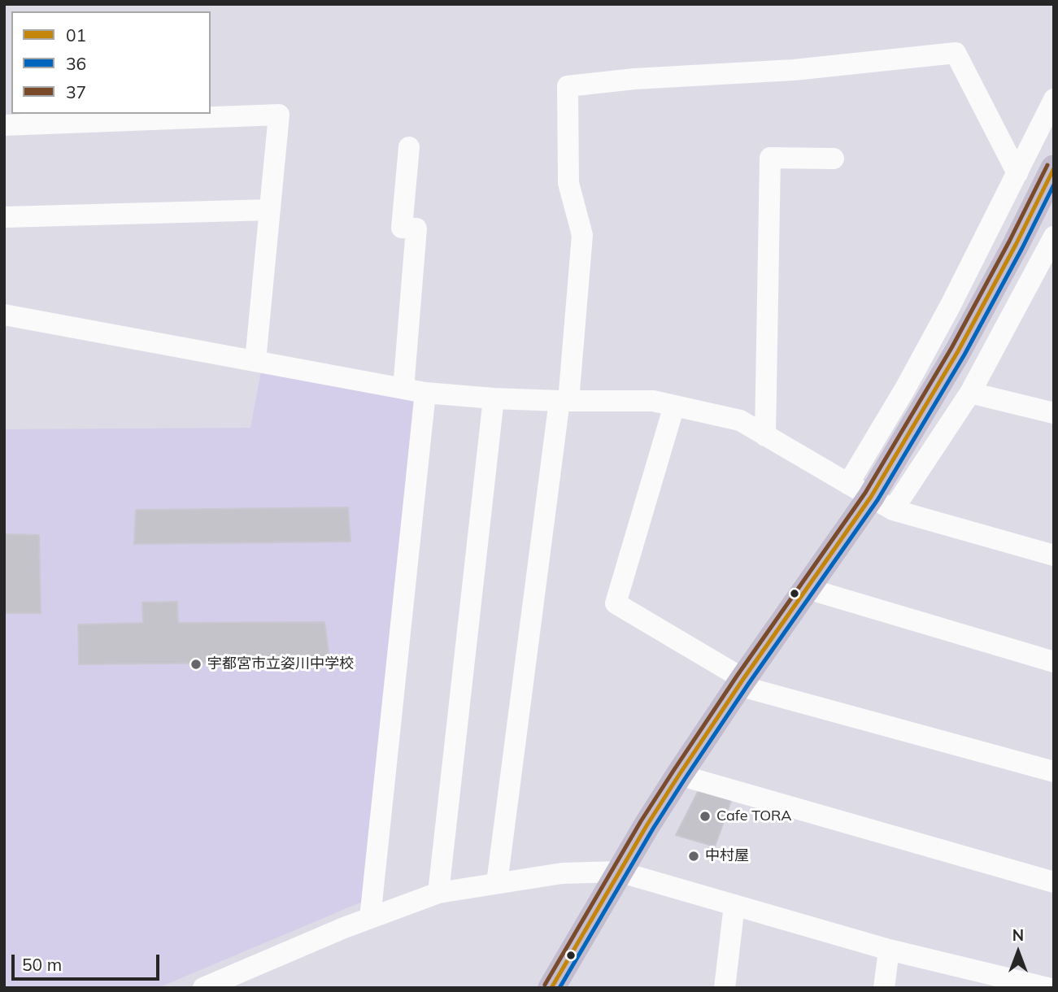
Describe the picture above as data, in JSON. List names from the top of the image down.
{
  "places": ["宇都宮市立姿川中学校", "Cafe TORA", "中村屋"],
  "lines": ["transit line 37", "transit line 01", "transit line 36"],
  "legend": ["01", "36", "37"],
  "scale_bar": "50 m",
  "north": "top"
}
